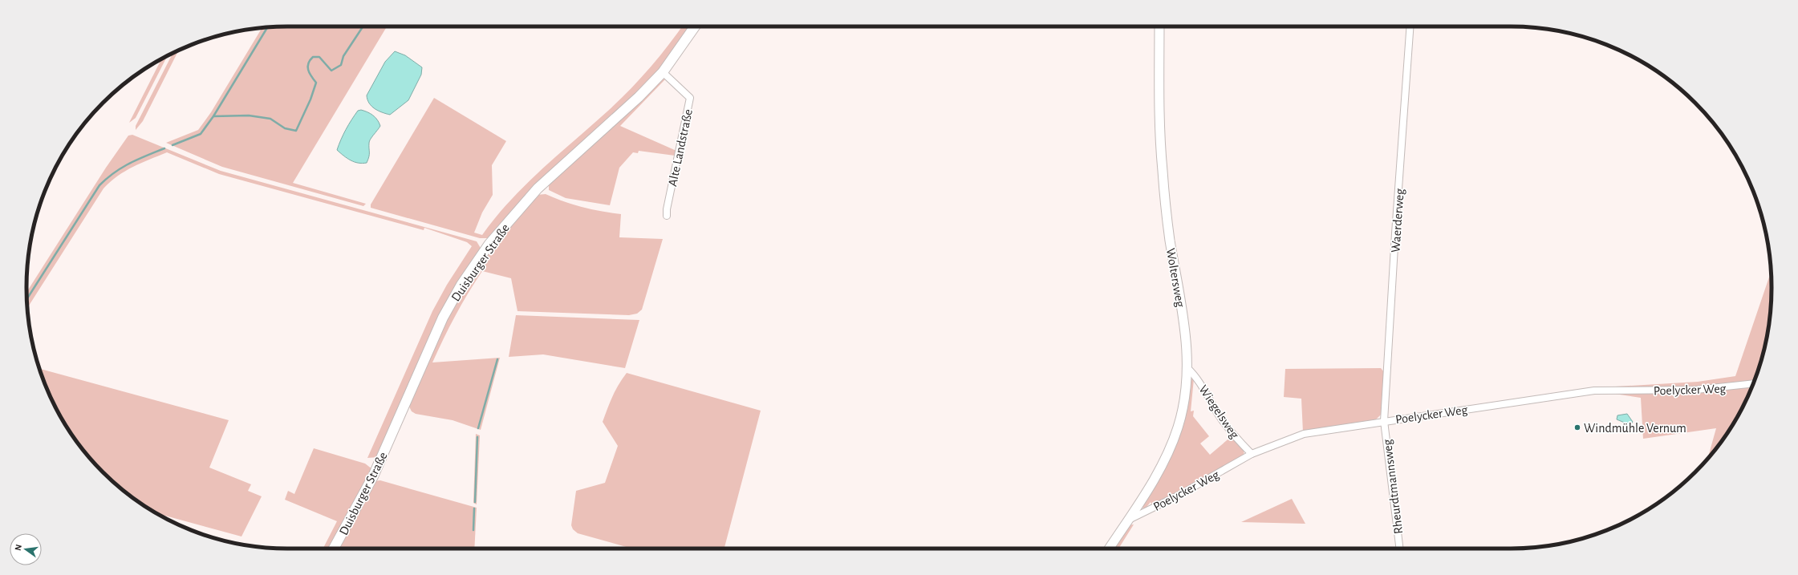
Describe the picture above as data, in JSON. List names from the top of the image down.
{
  "streets": {
    "main road": ["Duisburger Straße"],
    "street": [
      "Alte Landstraße",
      "Waerderweg",
      "Woltersweg",
      "Poelycker Weg",
      "Wiegelsweg",
      "Rheurdtmannsweg"
    ]
  },
  "crossings": [
    ["Alte Landstraße", "Duisburger Straße"],
    ["Waerderweg", "Poelycker Weg"],
    ["Waerderweg", "Rheurdtmannsweg"],
    ["Woltersweg", "Poelycker Weg"],
    ["Woltersweg", "Wiegelsweg"],
    ["Poelycker Weg", "Wiegelsweg"],
    ["Poelycker Weg", "Rheurdtmannsweg"]
  ],
  "places": ["Windmühle Vernum"],
  "north": "left"
}
